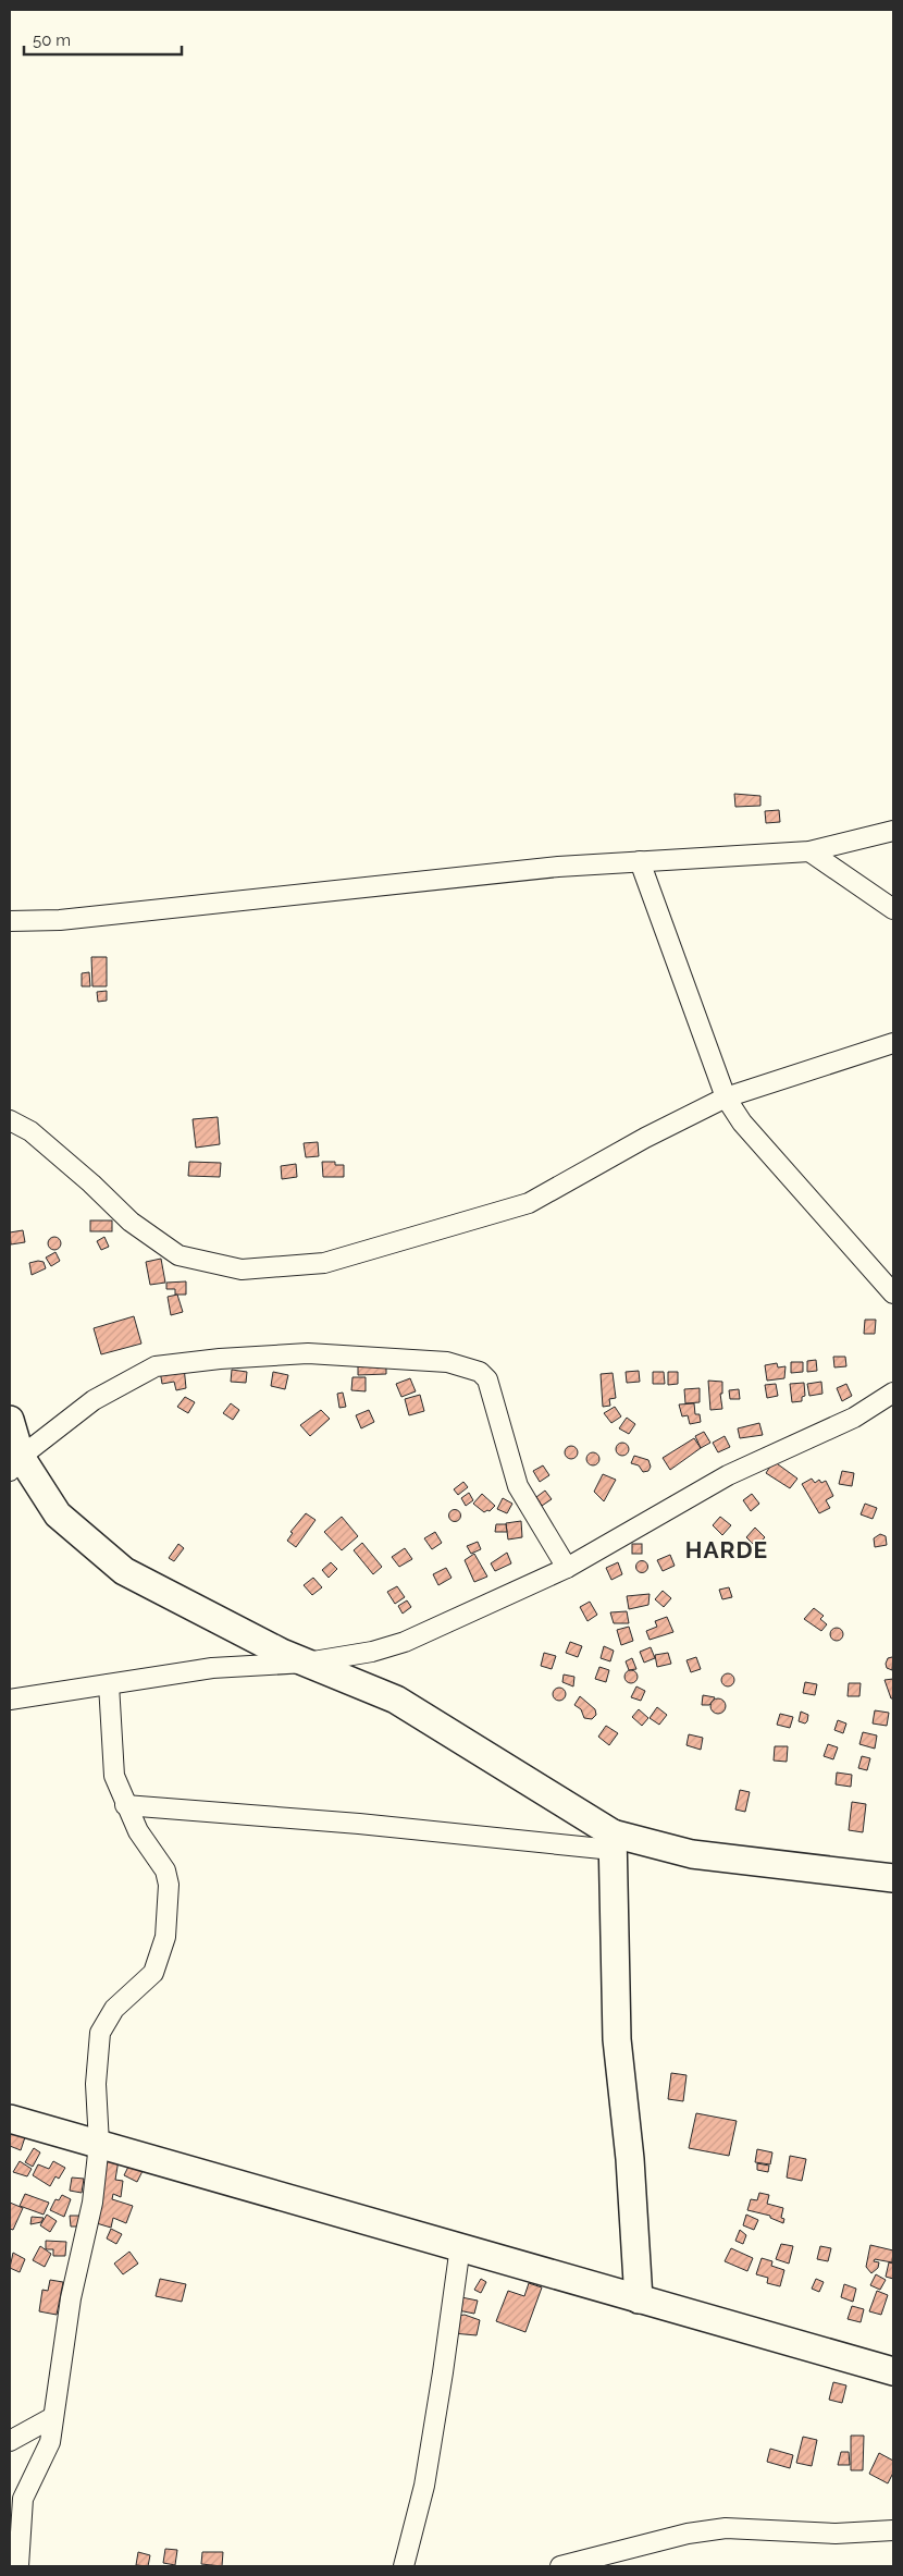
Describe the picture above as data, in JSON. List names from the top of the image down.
{
  "districts": ["HARDE"],
  "scale_bar": "50 m"
}
